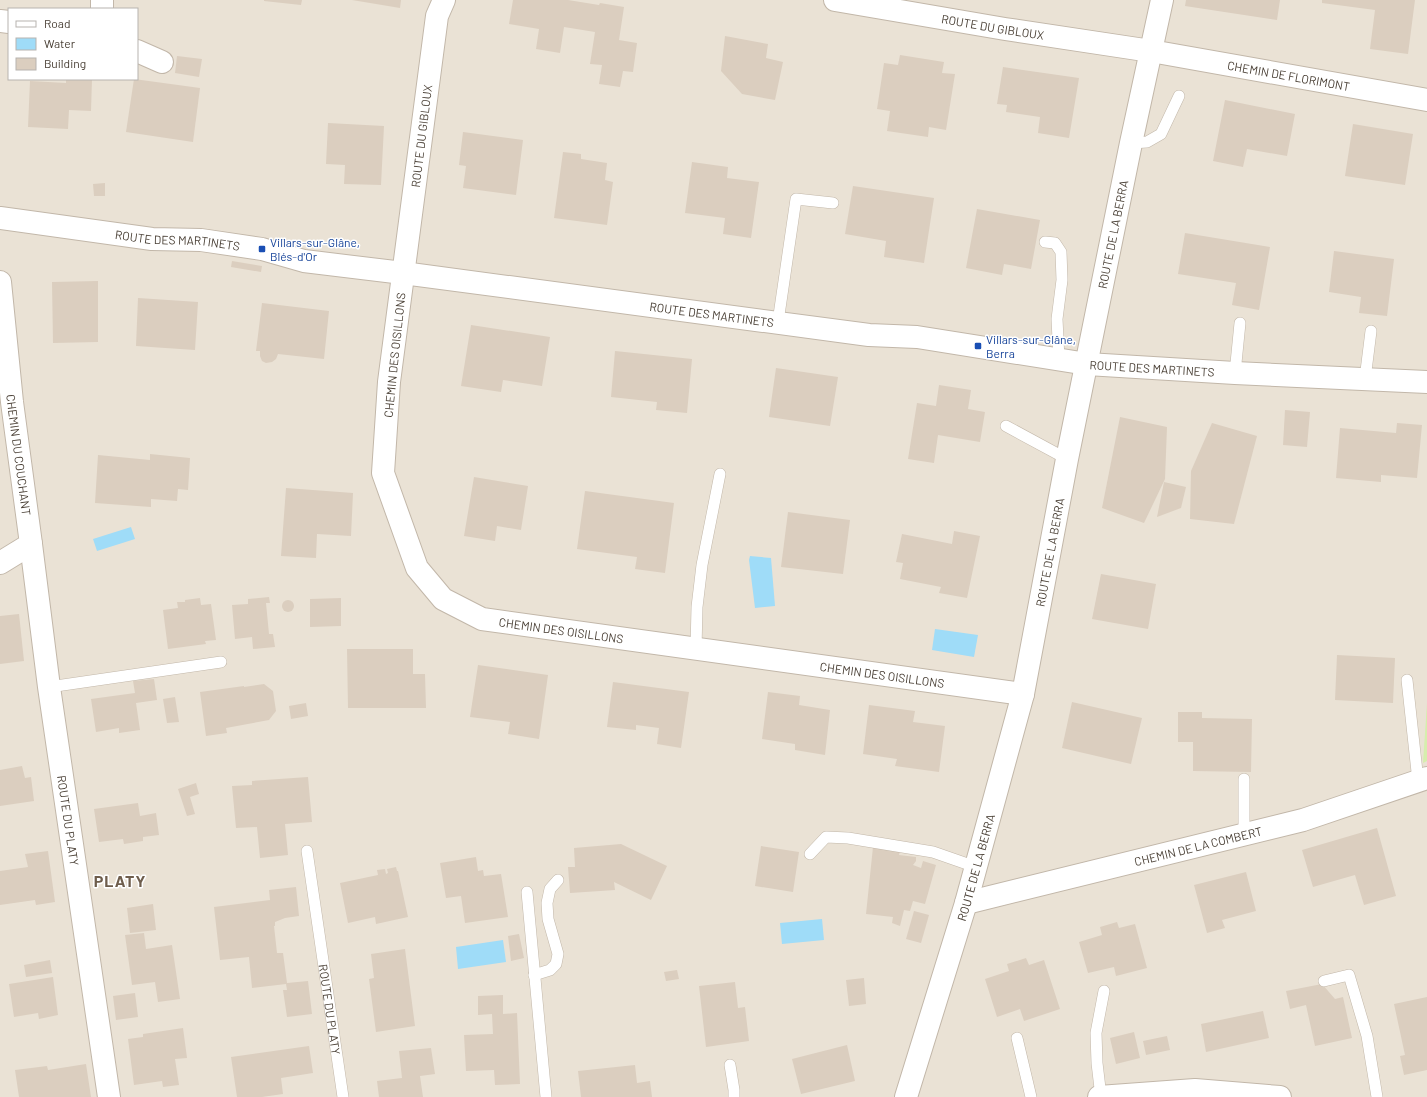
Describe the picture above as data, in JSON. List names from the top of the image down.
{
  "streets": {
    "street": [
      "ROUTE DU GIBLOUX",
      "CHEMIN DE FLORIMONT",
      "ROUTE DE LA BERRA",
      "ROUTE DES MARTINETS",
      "CHEMIN DES OISILLONS",
      "CHEMIN DU COUCHANT",
      "ROUTE DU PLATY",
      "CHEMIN DE LA COMBERT"
    ]
  },
  "crossings": [
    ["ROUTE DU GIBLOUX", "CHEMIN DE FLORIMONT"],
    ["ROUTE DU GIBLOUX", "ROUTE DE LA BERRA"],
    ["ROUTE DU GIBLOUX", "ROUTE DES MARTINETS"],
    ["ROUTE DU GIBLOUX", "CHEMIN DES OISILLONS"],
    ["CHEMIN DE FLORIMONT", "ROUTE DE LA BERRA"],
    ["ROUTE DE LA BERRA", "ROUTE DES MARTINETS"],
    ["ROUTE DE LA BERRA", "CHEMIN DES OISILLONS"],
    ["ROUTE DE LA BERRA", "CHEMIN DE LA COMBERT"],
    ["ROUTE DES MARTINETS", "CHEMIN DES OISILLONS"],
    ["CHEMIN DU COUCHANT", "ROUTE DU PLATY"]
  ],
  "districts": ["PLATY"],
  "places": {
    "transit": ["Villars-sur-Glâne, Blés-d'Or", "Villars-sur-Glâne, Berra"]
  },
  "legend": ["Road", "Water", "Building"]
}
